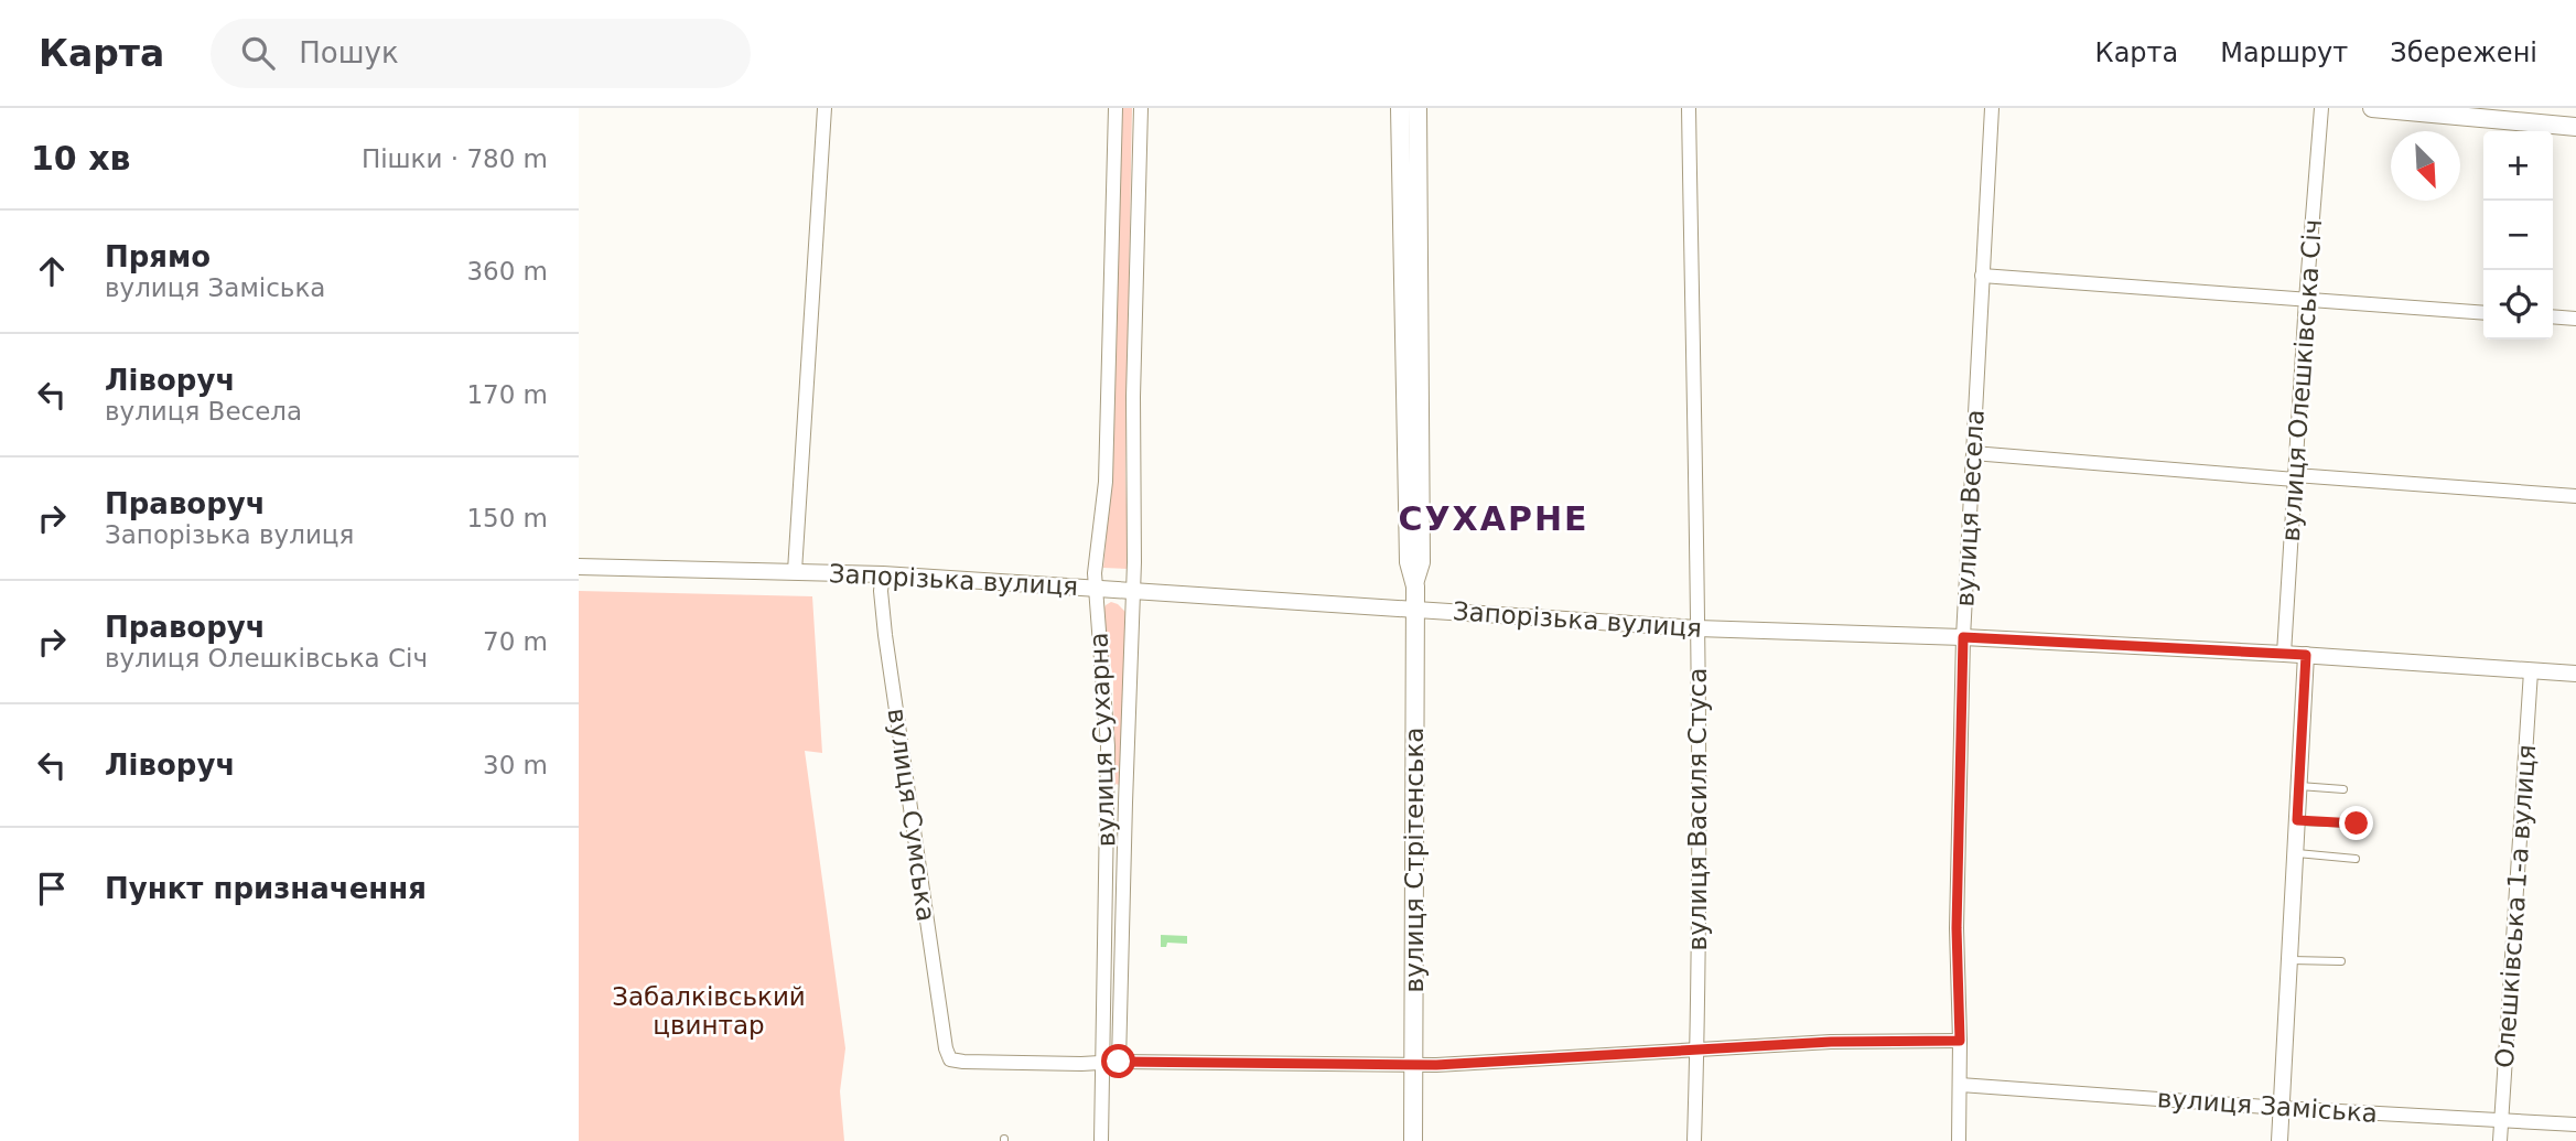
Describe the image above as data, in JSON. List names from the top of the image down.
{
  "streets": {
    "main road": ["вулиця Стрітенська"],
    "street": [
      "вулиця Олешківська Січ",
      "вулиця Весела",
      "Запорізька вулиця",
      "вулиця Сухарна",
      "вулиця Василя Стуса",
      "вулиця Сумська",
      "Олешківська 1-а вулиця",
      "вулиця Заміська"
    ]
  },
  "crossings": [
    ["вулиця Олешківська Січ", "Запорізька вулиця"],
    ["вулиця Весела", "Запорізька вулиця"],
    ["вулиця Весела", "вулиця Заміська"],
    ["Запорізька вулиця", "вулиця Сухарна"],
    ["Запорізька вулиця", "вулиця Василя Стуса"],
    ["Запорізька вулиця", "вулиця Сумська"],
    ["Запорізька вулиця", "вулиця Стрітенська"],
    ["Запорізька вулиця", "Олешківська 1-а вулиця"],
    ["вулиця Сухарна", "вулиця Сумська"],
    ["Олешківська 1-а вулиця", "вулиця Заміська"]
  ],
  "districts": ["СУХАРНЕ"],
  "parks": ["Забалківський цвинтар"],
  "north": "bottom right",
  "page": {
    "header": "Карта",
    "search": "Пошук",
    "nav": ["Карта", "Маршрут", "Збережені"],
    "heading": ["10 хв", "Пішки · 780 m"],
    "map_buttons": ["+", "−"],
    "list": [
      ["Прямо", "вулиця Заміська", "360 m"],
      ["Ліворуч", "вулиця Весела", "170 m"],
      ["Праворуч", "Запорізька вулиця", "150 m"],
      ["Праворуч", "вулиця Олешківська Січ", "70 m"],
      ["Ліворуч", "30 m"],
      "Пункт призначення"
    ]
  }
}
